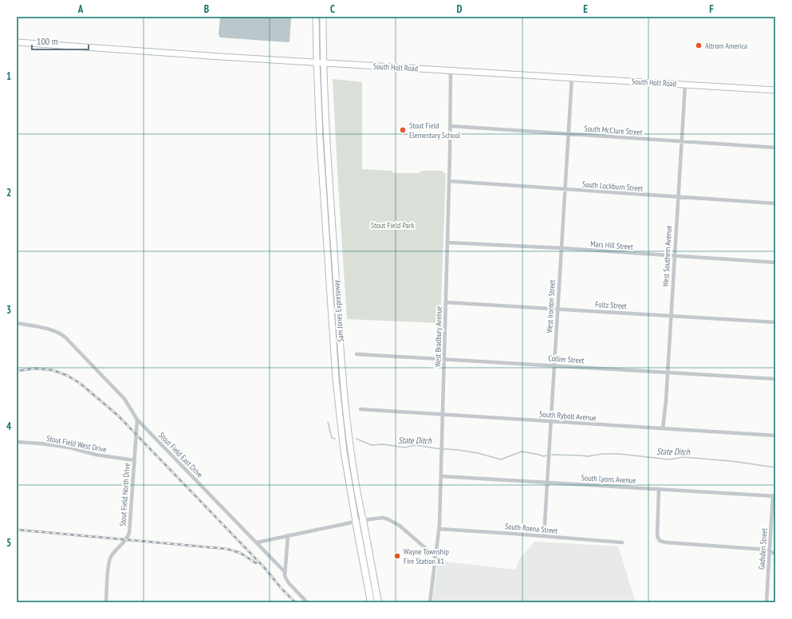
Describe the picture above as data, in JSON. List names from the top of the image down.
{
  "streets": {
    "highway": ["Sam Jones Expressway"],
    "main road": ["South Holt Road"],
    "street": [
      "South McClure Street",
      "South Lockburn Street",
      "Mars Hill Street",
      "West Southern Avenue",
      "Foltz Street",
      "West Ironton Street",
      "West Bradbury Avenue",
      "Collier Street",
      "South Rybolt Avenue",
      "Stout Field West Drive",
      "Stout Field East Drive",
      "South Lyons Avenue",
      "Stout Field North Drive",
      "South Roena Street",
      "Gadsden Street"
    ]
  },
  "crossings": [
    ["South Holt Road", "West Southern Avenue"],
    ["South Holt Road", "West Ironton Street"],
    ["South Holt Road", "Sam Jones Expressway"],
    ["South Holt Road", "West Bradbury Avenue"],
    ["South McClure Street", "West Southern Avenue"],
    ["South McClure Street", "West Ironton Street"],
    ["South McClure Street", "West Bradbury Avenue"],
    ["South Lockburn Street", "West Southern Avenue"],
    ["South Lockburn Street", "West Ironton Street"],
    ["South Lockburn Street", "West Bradbury Avenue"],
    ["Mars Hill Street", "West Southern Avenue"],
    ["Mars Hill Street", "West Ironton Street"],
    ["Mars Hill Street", "West Bradbury Avenue"],
    ["West Southern Avenue", "Foltz Street"],
    ["West Southern Avenue", "Collier Street"],
    ["West Southern Avenue", "South Rybolt Avenue"],
    ["Foltz Street", "West Ironton Street"],
    ["Foltz Street", "West Bradbury Avenue"],
    ["West Ironton Street", "Collier Street"],
    ["West Ironton Street", "South Rybolt Avenue"],
    ["West Ironton Street", "South Lyons Avenue"],
    ["West Ironton Street", "South Roena Street"],
    ["West Bradbury Avenue", "Collier Street"],
    ["West Bradbury Avenue", "South Rybolt Avenue"],
    ["West Bradbury Avenue", "South Lyons Avenue"],
    ["West Bradbury Avenue", "South Roena Street"],
    ["Stout Field West Drive", "Stout Field North Drive"],
    ["Stout Field East Drive", "Stout Field North Drive"],
    ["South Lyons Avenue", "Gadsden Street"]
  ],
  "water": ["State Ditch"],
  "parks": ["Stout Field Park"],
  "places": ["Altrom America", "Stout Field Elementary School", "Wayne Township Fire Station 81"],
  "scale_bar": "100 m",
  "grid": {
    "columns": [
      "A",
      "B",
      "C",
      "D",
      "E",
      "F"
    ],
    "rows": [
      "1",
      "2",
      "3",
      "4",
      "5"
    ]
  }
}
